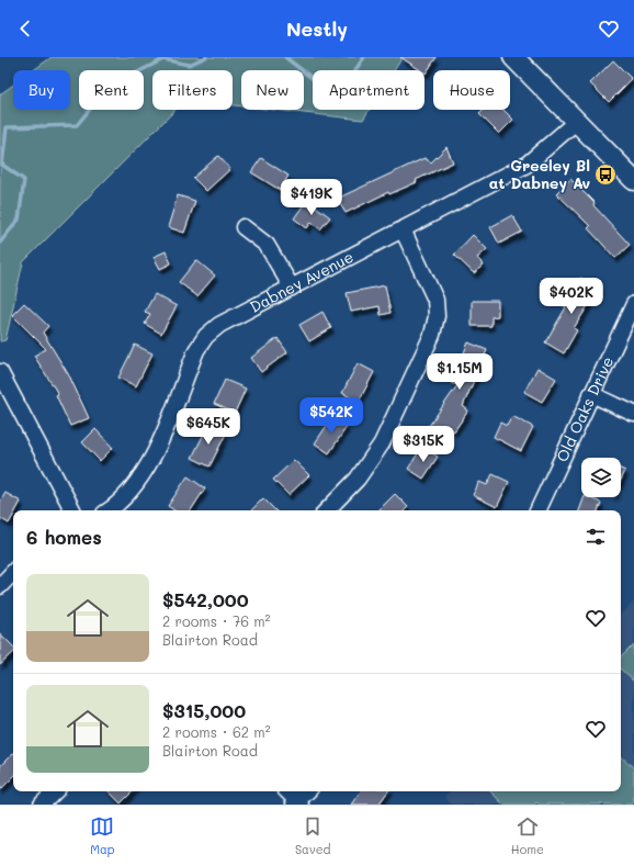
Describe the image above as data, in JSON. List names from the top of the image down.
{
  "streets": {
    "street": ["Dabney Avenue", "Old Oaks Drive"]
  },
  "places": {
    "bus stop": ["Greeley Bl at Dabney Av"]
  },
  "page": {
    "header": "Nestly",
    "chip": [
      "Buy",
      "Rent",
      "Filters",
      "New",
      "Apartment",
      "House"
    ],
    "price": [
      "$419K",
      "$402K",
      "$1.15M",
      "$542K",
      "$645K",
      "$315K"
    ],
    "heading": "6 homes",
    "list": [
      {
        "name": "$542,000",
        "note": "2 rooms · 76 m² · Blairton Road"
      },
      {
        "name": "$315,000",
        "note": "2 rooms · 62 m² · Blairton Road"
      }
    ],
    "tabs": ["Map", "Saved", "Home"]
  }
}
